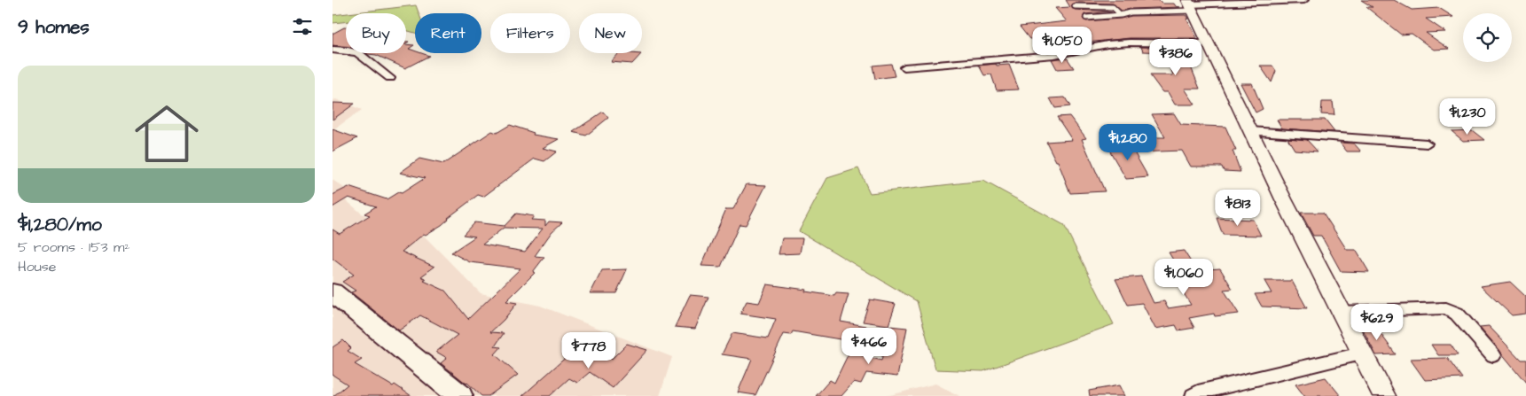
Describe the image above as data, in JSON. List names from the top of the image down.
{
  "page": {
    "heading": "9 homes",
    "chip": [
      "Buy",
      "Rent",
      "Filters",
      "New"
    ],
    "price": [
      "$1,050",
      "$386",
      "$1,230",
      "$1,280",
      "$813",
      "$1,060",
      "$629",
      "$466",
      "$778"
    ],
    "list": [
      {
        "name": "$1,280/mo",
        "note": "5 rooms · 153 m² · House"
      }
    ]
  }
}
